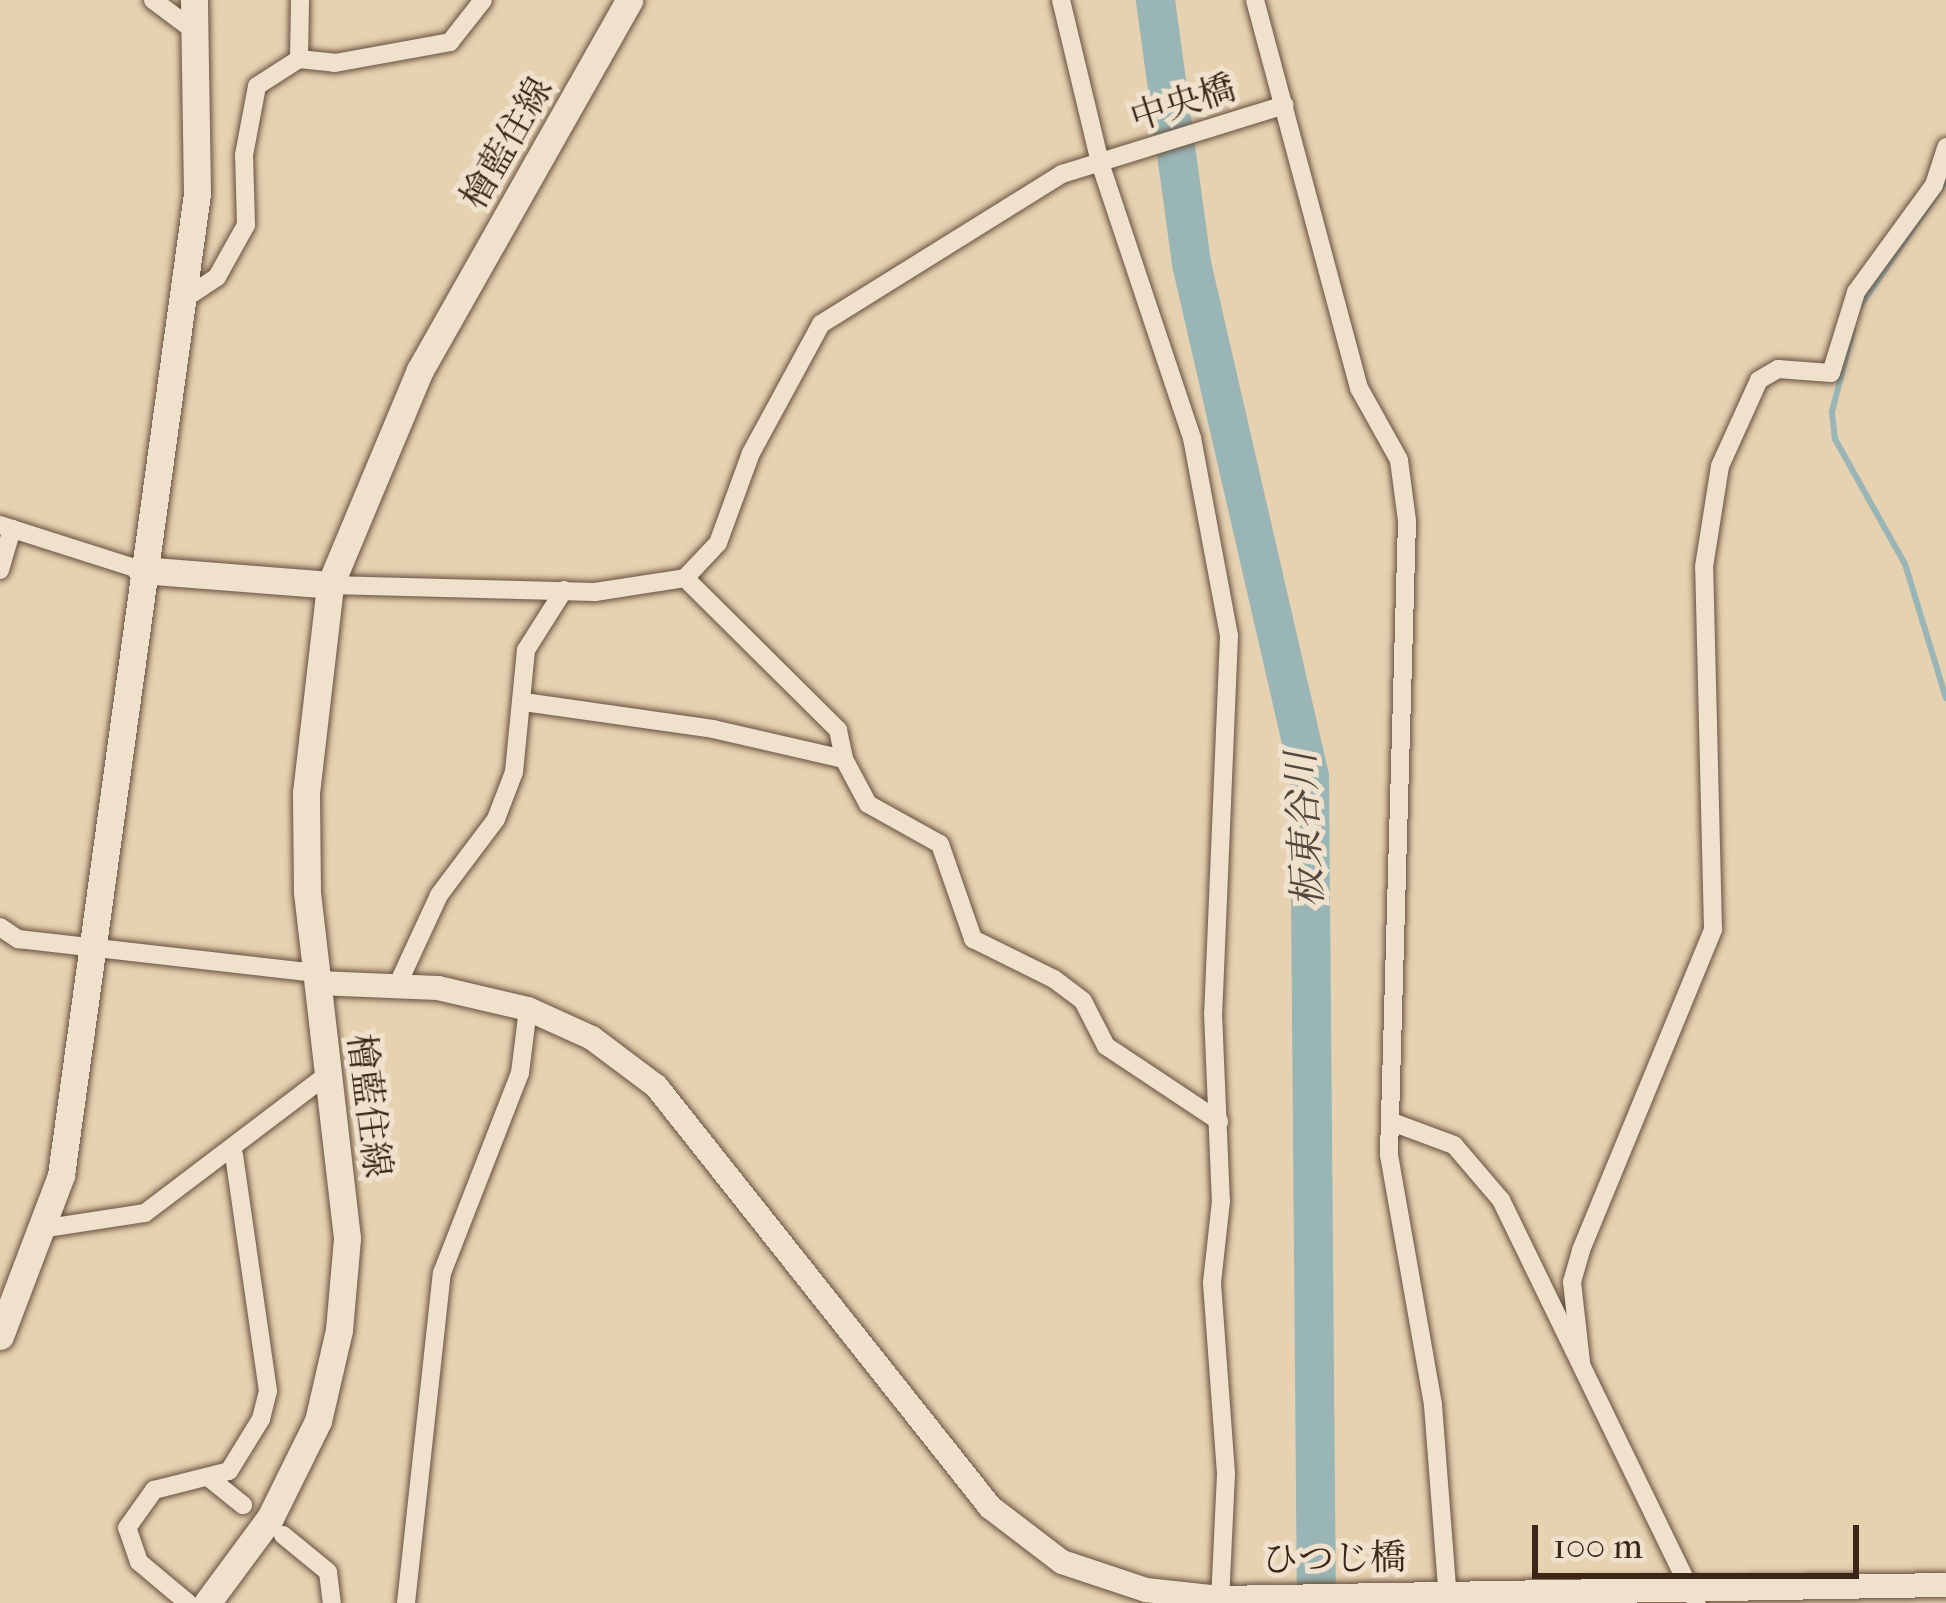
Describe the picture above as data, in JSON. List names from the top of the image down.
{
  "streets": {
    "main road": ["檜藍住線"],
    "street": ["中央橋", "ひつじ橋"]
  },
  "crossings": [
    ["檜藍住線", "ひつじ橋"]
  ],
  "water": ["板東谷川"],
  "scale_bar": "100 m"
}
